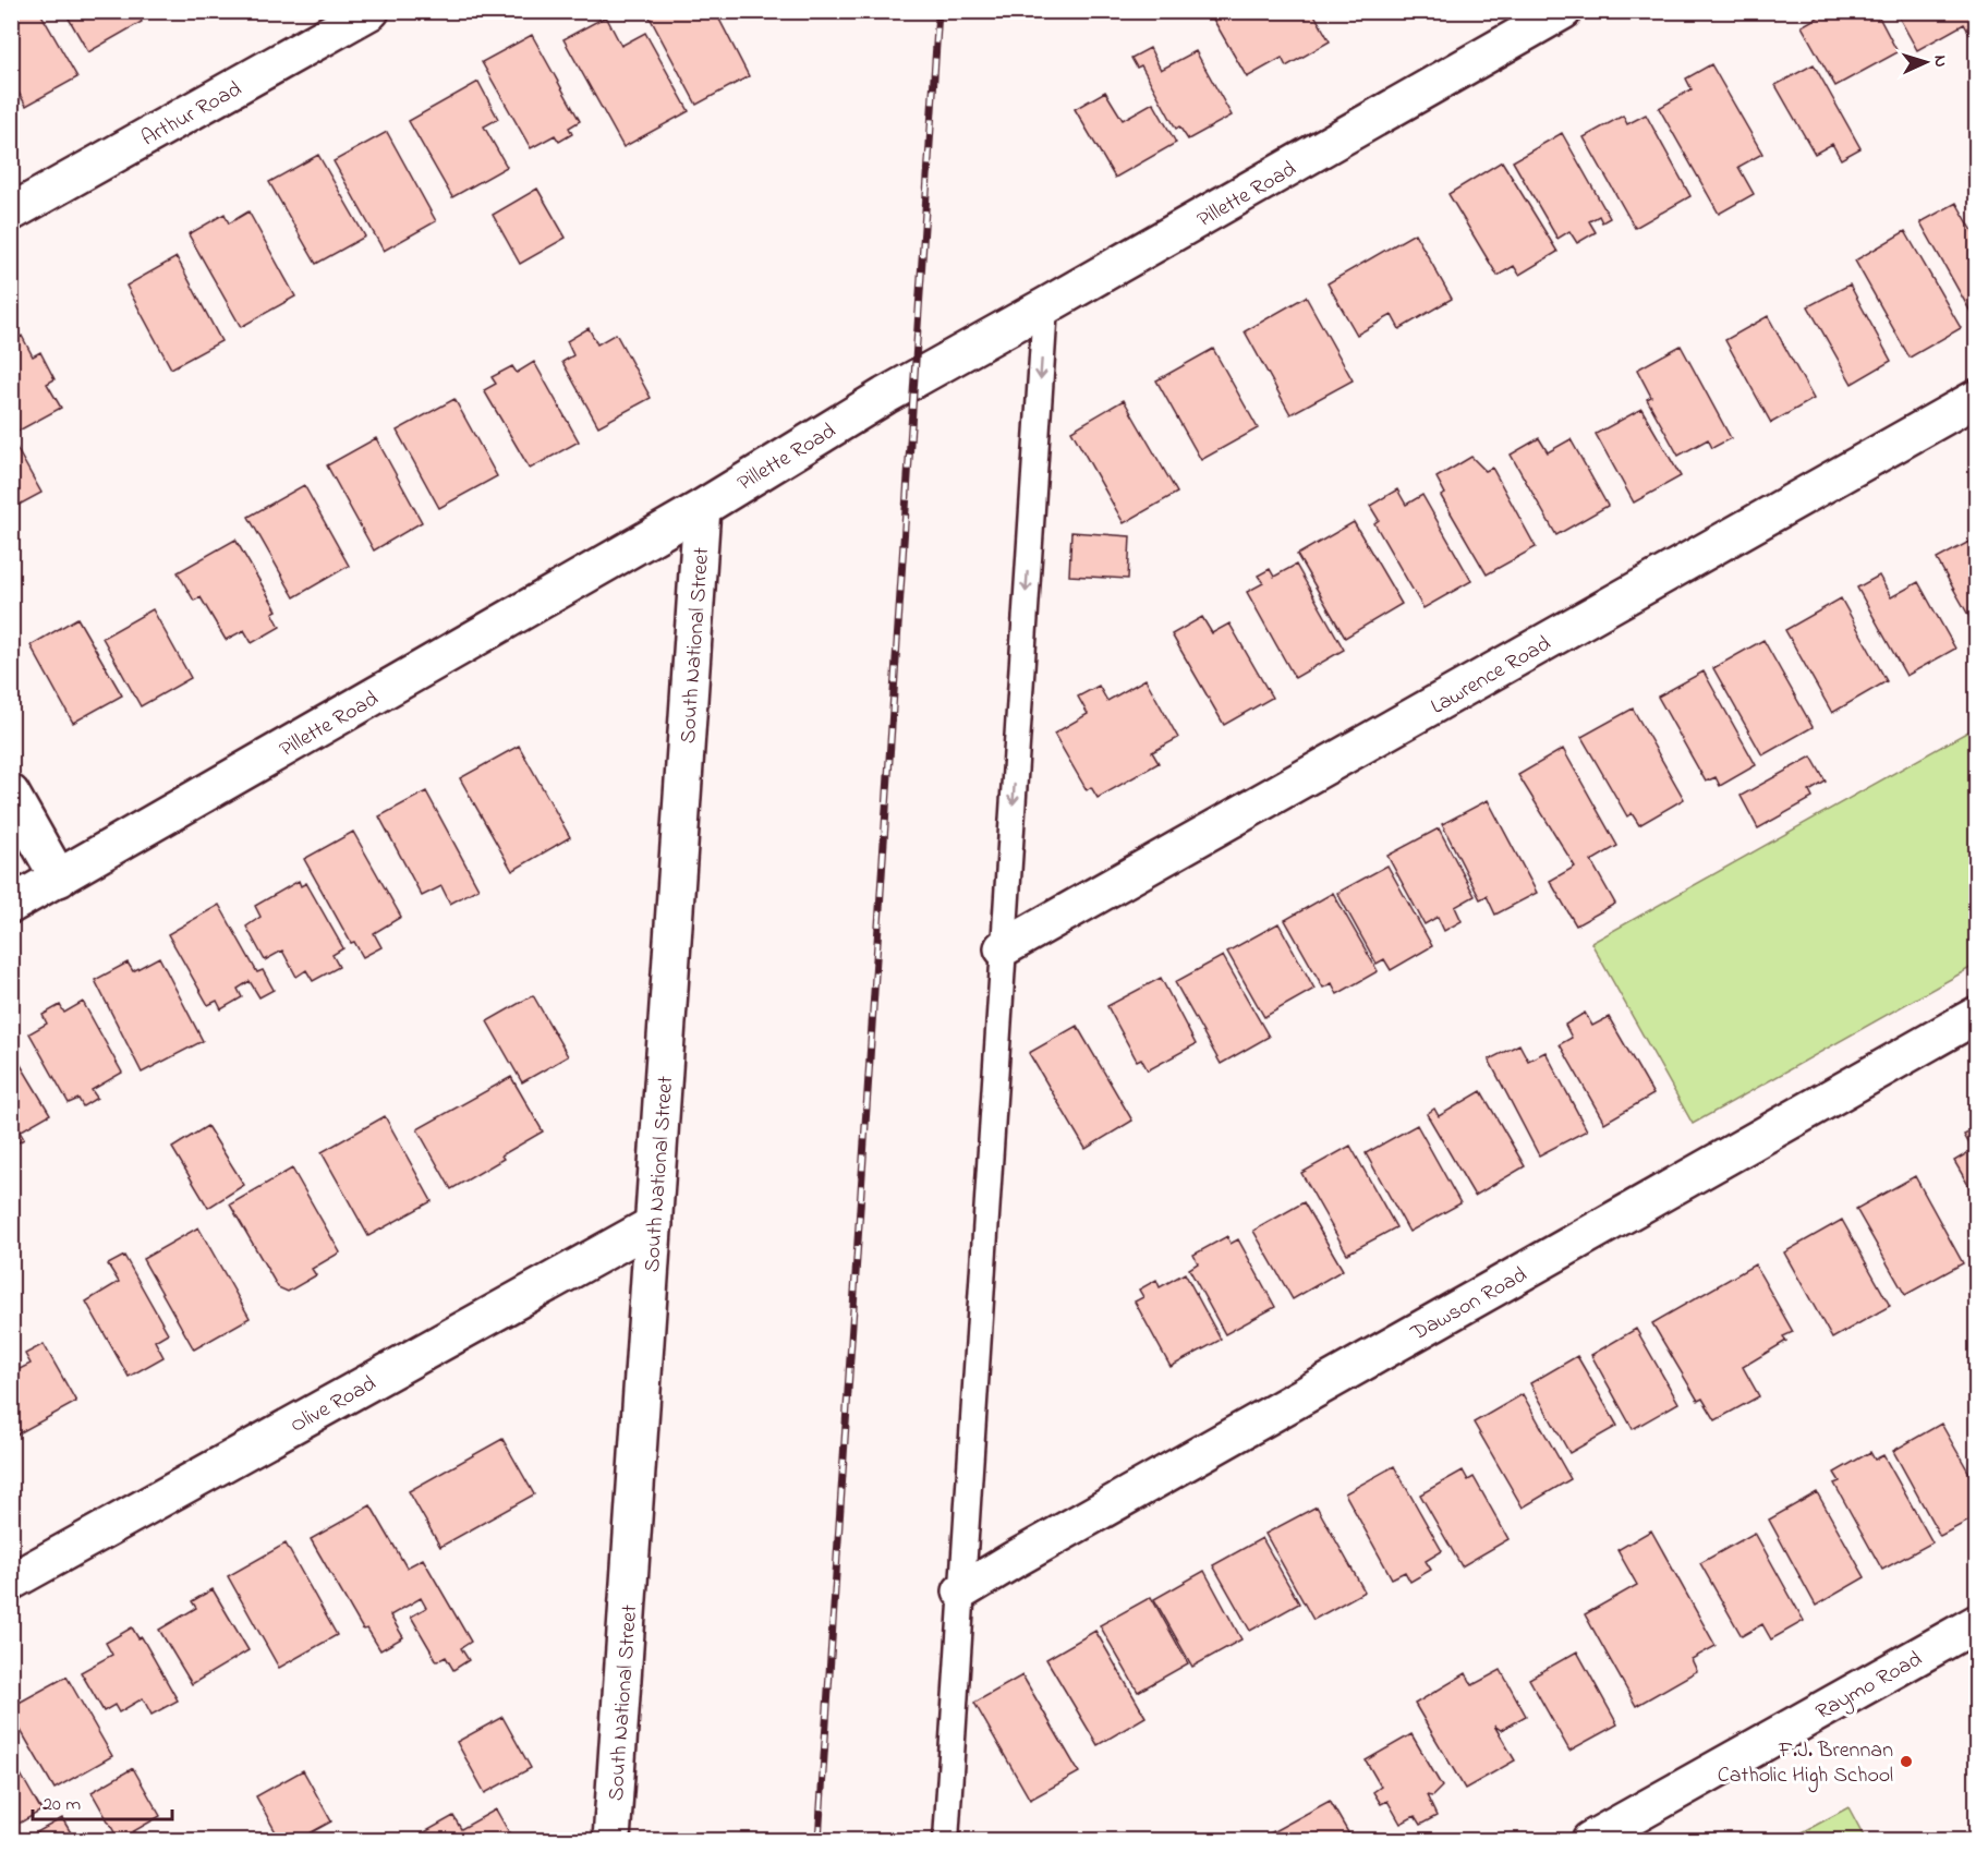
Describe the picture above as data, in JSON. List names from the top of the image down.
{
  "streets": {
    "street": [
      "Arthur Road",
      "Pillette Road",
      "South National Street",
      "Lawrence Road",
      "Dawson Road",
      "Olive Road",
      "Raymo Road"
    ]
  },
  "crossings": [
    ["Pillette Road", "South National Street"],
    ["South National Street", "Olive Road"]
  ],
  "places": ["F.J. Brennan Catholic High School"],
  "scale_bar": "20 m",
  "north": "right"
}
